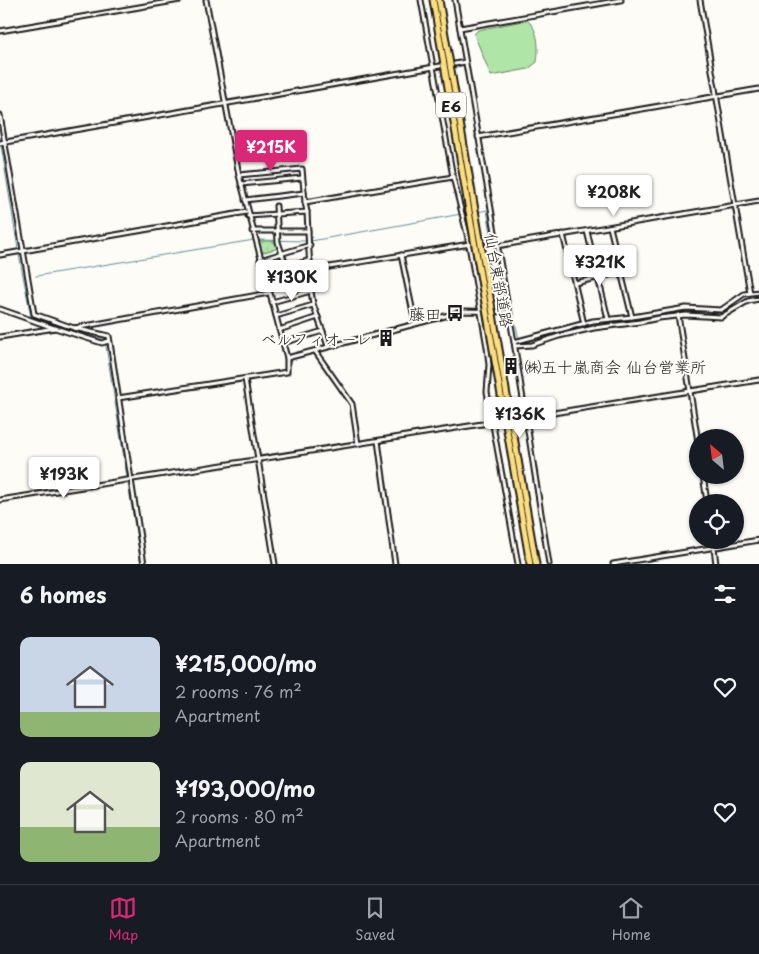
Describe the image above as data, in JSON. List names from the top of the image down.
{
  "streets": {
    "highway": ["E6", "仙台東部道路"]
  },
  "places": {
    "bus stop": ["藤田"],
    "building": ["ベルフィオーレ", "㈱五十嵐商会 仙台営業所"]
  },
  "north": "top left",
  "page": {
    "price": [
      "¥215K",
      "¥208K",
      "¥321K",
      "¥130K",
      "¥136K",
      "¥193K"
    ],
    "heading": "6 homes",
    "list": [
      {
        "name": "¥215,000/mo",
        "note": "2 rooms · 76 m² · Apartment"
      },
      {
        "name": "¥193,000/mo",
        "note": "2 rooms · 80 m² · Apartment"
      }
    ],
    "tabs": ["Map", "Saved", "Home"]
  }
}
